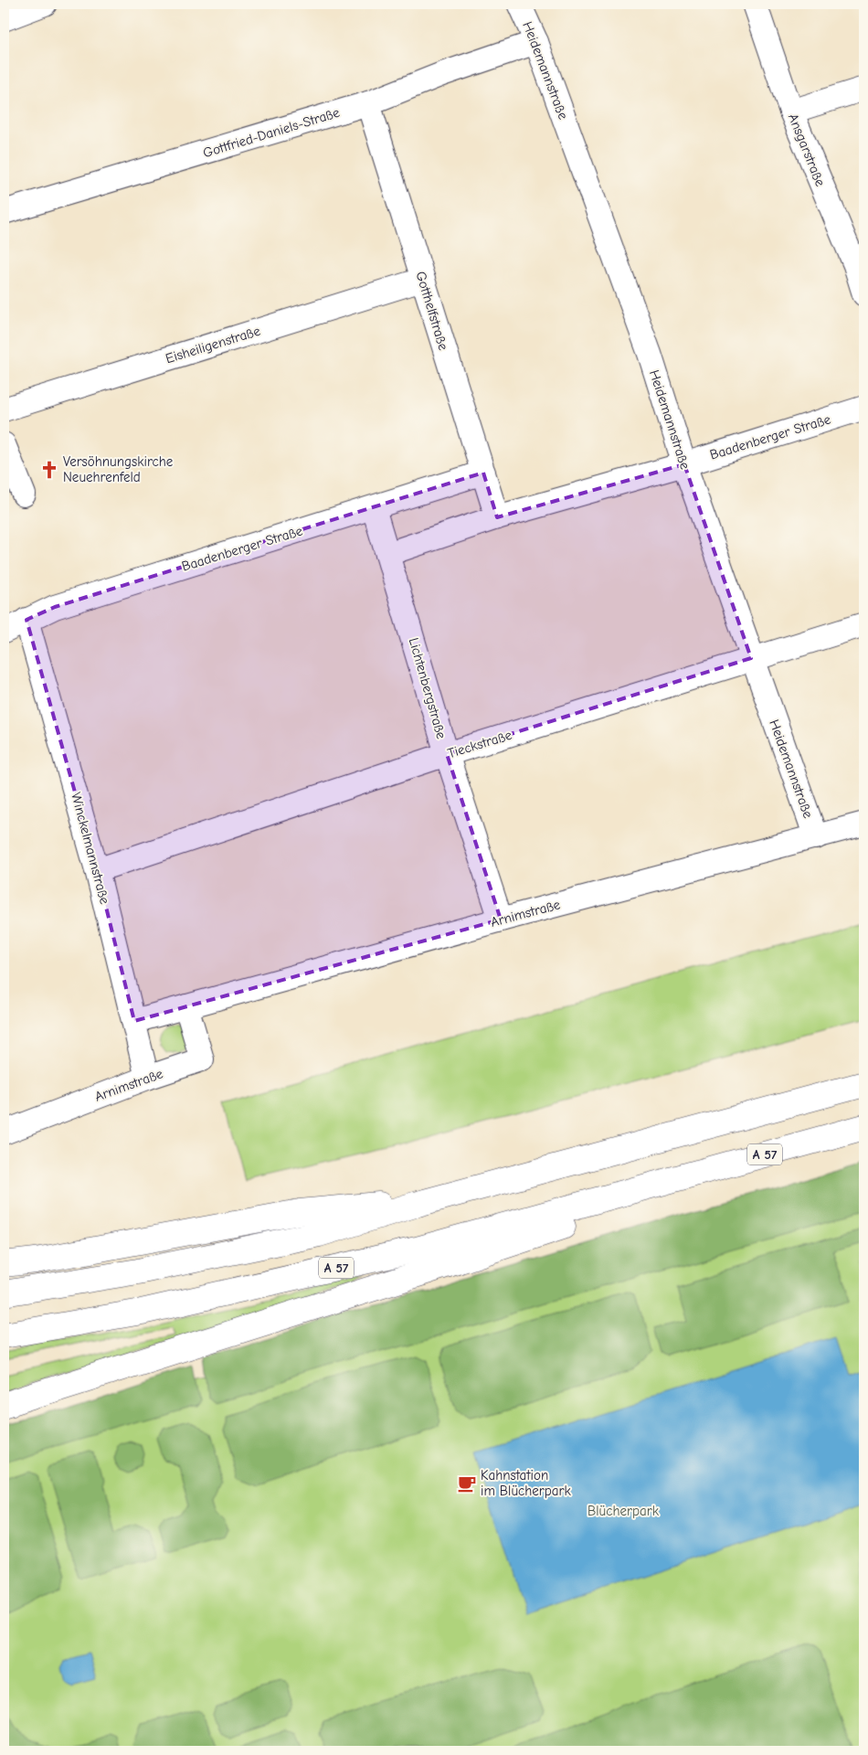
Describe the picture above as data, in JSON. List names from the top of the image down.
{
  "streets": {
    "highway": ["A 57"],
    "street": [
      "Heidemannstraße",
      "Gottfried-Daniels-Straße",
      "Ansgarstraße",
      "Gotthelfstraße",
      "Eisheiligenstraße",
      "Baadenberger Straße",
      "Lichtenbergstraße",
      "Tieckstraße",
      "Winckelmannstraße",
      "Arnimstraße"
    ]
  },
  "crossings": [
    ["Heidemannstraße", "Gottfried-Daniels-Straße"],
    ["Heidemannstraße", "Baadenberger Straße"],
    ["Heidemannstraße", "Tieckstraße"],
    ["Heidemannstraße", "Arnimstraße"],
    ["Gottfried-Daniels-Straße", "Gotthelfstraße"],
    ["Gotthelfstraße", "Eisheiligenstraße"],
    ["Gotthelfstraße", "Baadenberger Straße"],
    ["Baadenberger Straße", "Lichtenbergstraße"],
    ["Baadenberger Straße", "Winckelmannstraße"],
    ["Lichtenbergstraße", "Tieckstraße"],
    ["Lichtenbergstraße", "Arnimstraße"],
    ["Tieckstraße", "Winckelmannstraße"],
    ["Winckelmannstraße", "Arnimstraße"]
  ],
  "parks": ["Blücherpark"],
  "places": {
    "church": ["Versöhnungskirche Neuehrenfeld"],
    "cafe": ["Kahnstation im Blücherpark"]
  }
}
